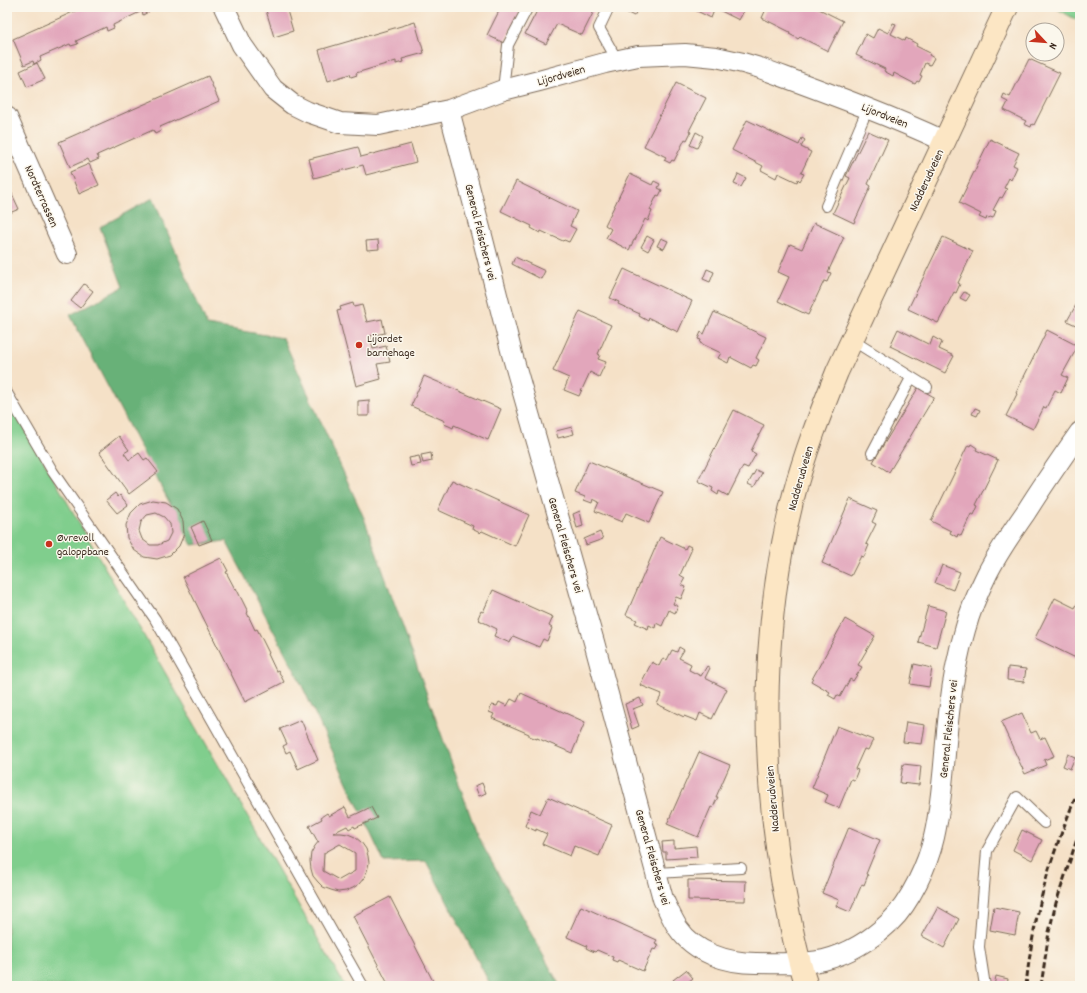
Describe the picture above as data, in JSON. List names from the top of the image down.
{
  "streets": {
    "main road": ["Nadderudveien"],
    "street": ["Lijordveien", "Nordterrassen", "General Fleischers vei"]
  },
  "crossings": [
    ["Lijordveien", "Nadderudveien"],
    ["Lijordveien", "General Fleischers vei"],
    ["Nadderudveien", "General Fleischers vei"]
  ],
  "places": ["Lijordet barnehage", "Øvrevoll galoppbane"],
  "north": "bottom right"
}
